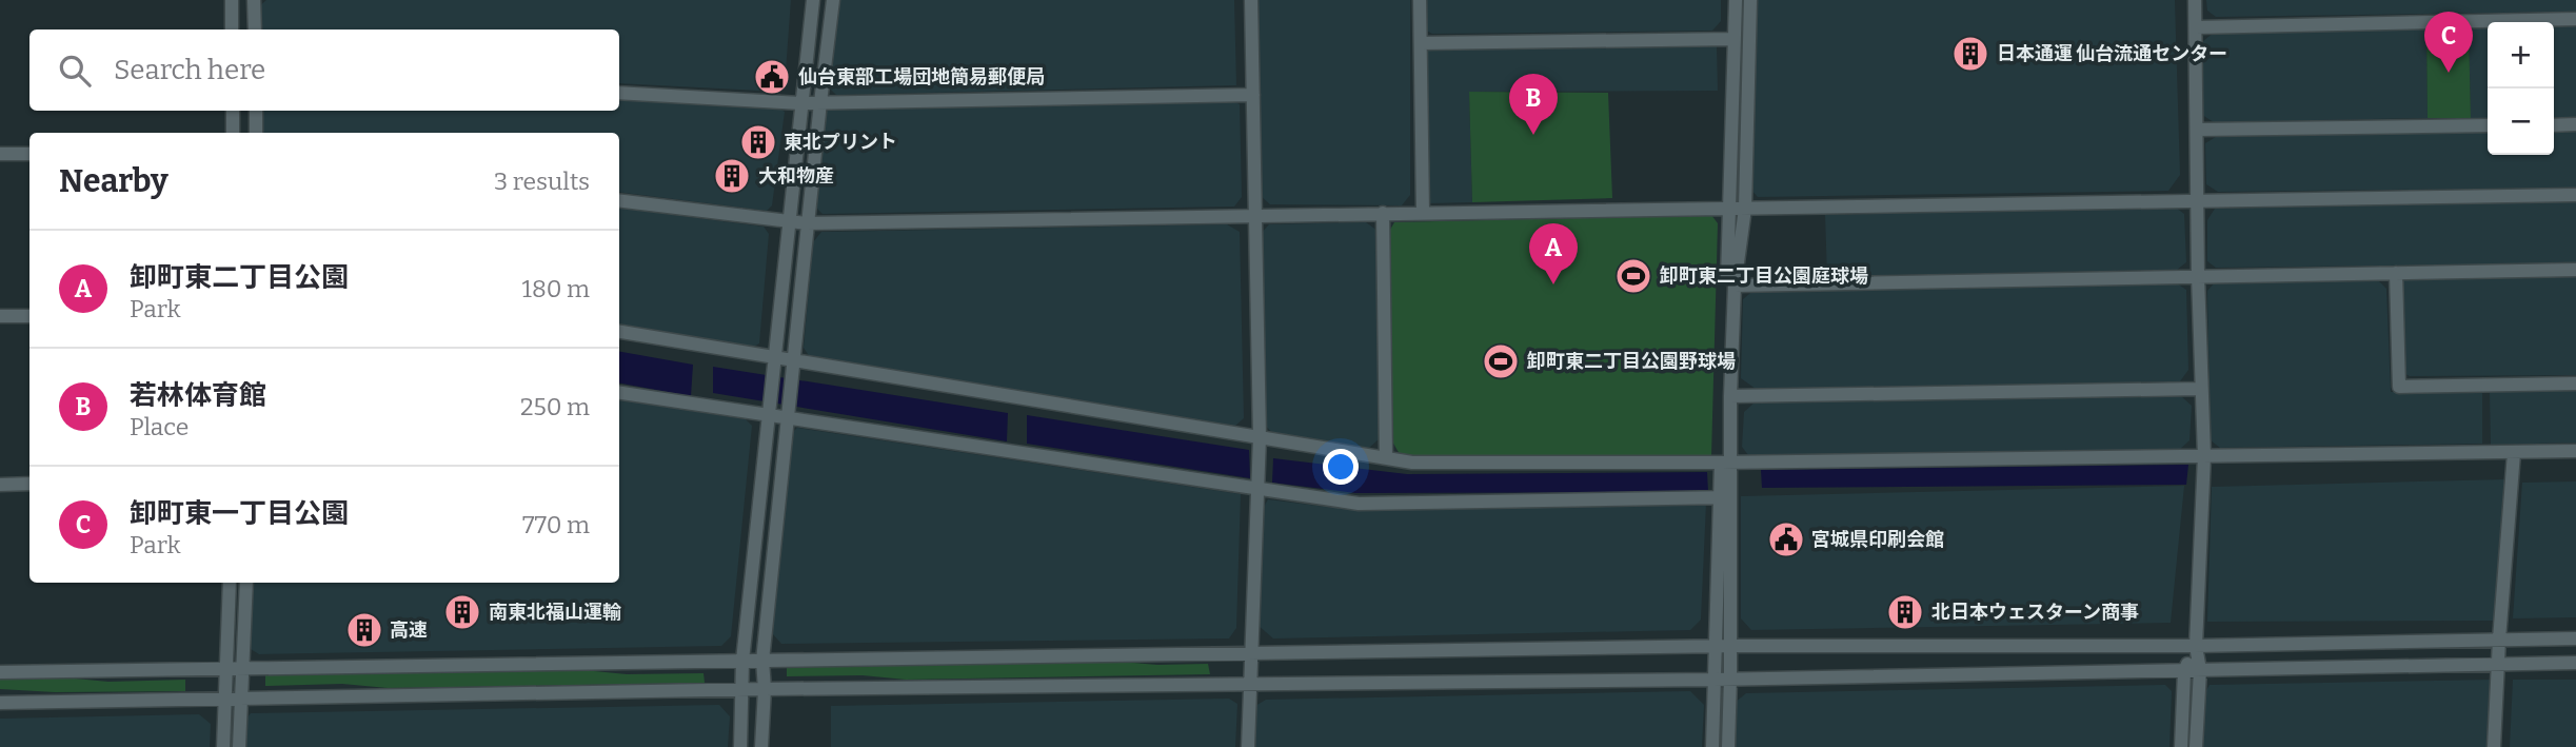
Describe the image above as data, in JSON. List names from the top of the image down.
{
  "places": {
    "building": [
      "日本通運 仙台流通センター",
      "東北プリント",
      "大和物産",
      "南東北福山運輸",
      "北日本ウェスターン商事",
      "高速"
    ],
    "public building": ["仙台東部工場団地簡易郵便局", "宮城県印刷会館"],
    "sports": ["卸町東二丁目公園庭球場", "卸町東二丁目公園野球場"]
  },
  "page": {
    "pins": ["C", "B", "A"],
    "map_buttons": ["+", "−"],
    "search": "Search here",
    "heading": ["Nearby", "3 results"],
    "list": [
      {
        "mark": "A",
        "name": "卸町東二丁目公園",
        "note": "Park",
        "value": "180 m"
      },
      {
        "mark": "B",
        "name": "若林体育館",
        "note": "Place",
        "value": "250 m"
      },
      {
        "mark": "C",
        "name": "卸町東一丁目公園",
        "note": "Park",
        "value": "770 m"
      }
    ]
  }
}
